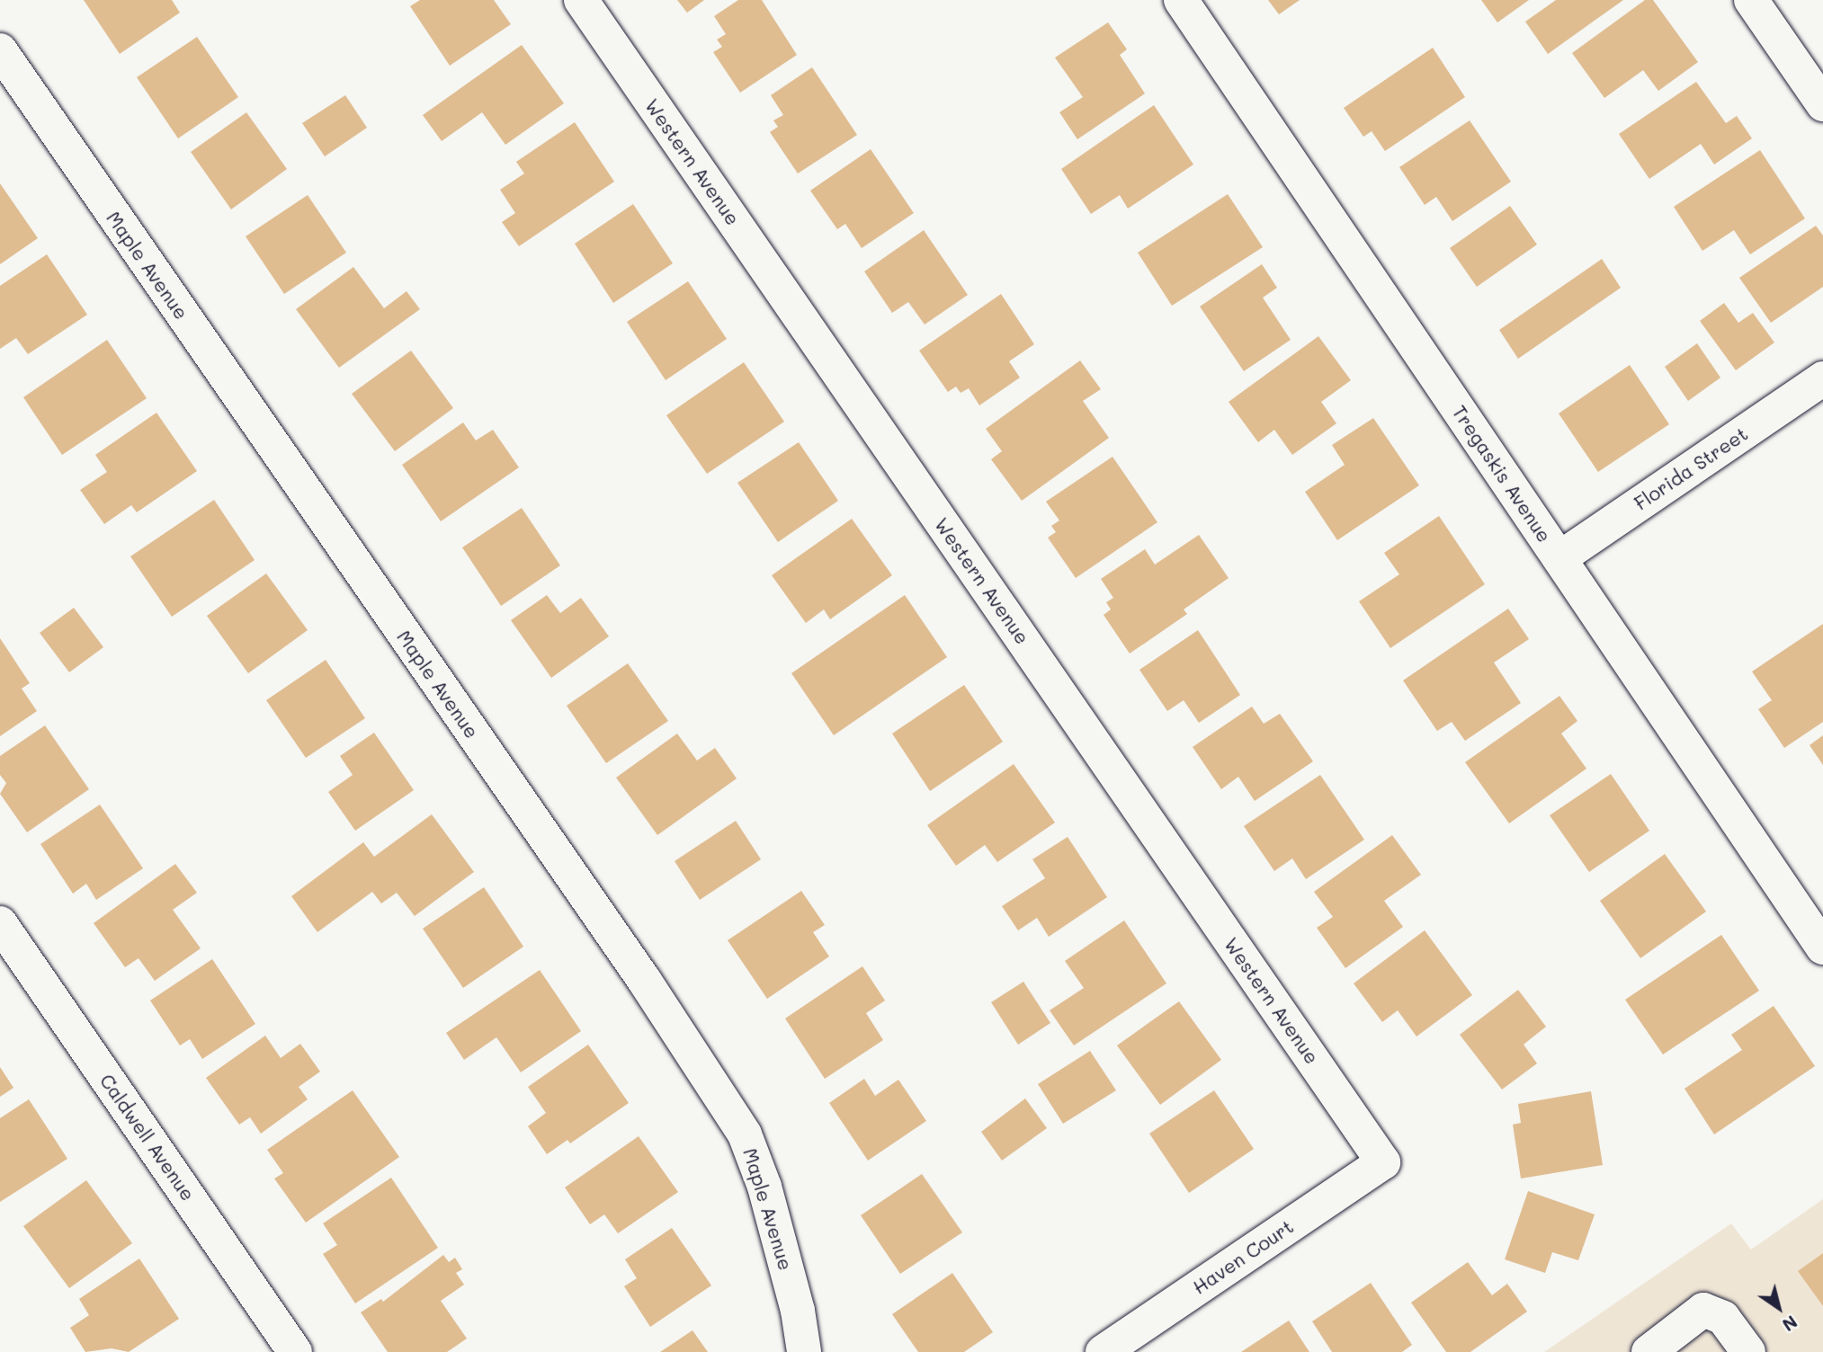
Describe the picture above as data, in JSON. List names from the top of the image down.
{
  "streets": {
    "street": [
      "Western Avenue",
      "Maple Avenue",
      "Florida Street",
      "Tregaskis Avenue",
      "Caldwell Avenue",
      "Haven Court"
    ]
  },
  "crossings": [
    ["Western Avenue", "Haven Court"],
    ["Florida Street", "Tregaskis Avenue"]
  ],
  "north": "bottom right"
}
